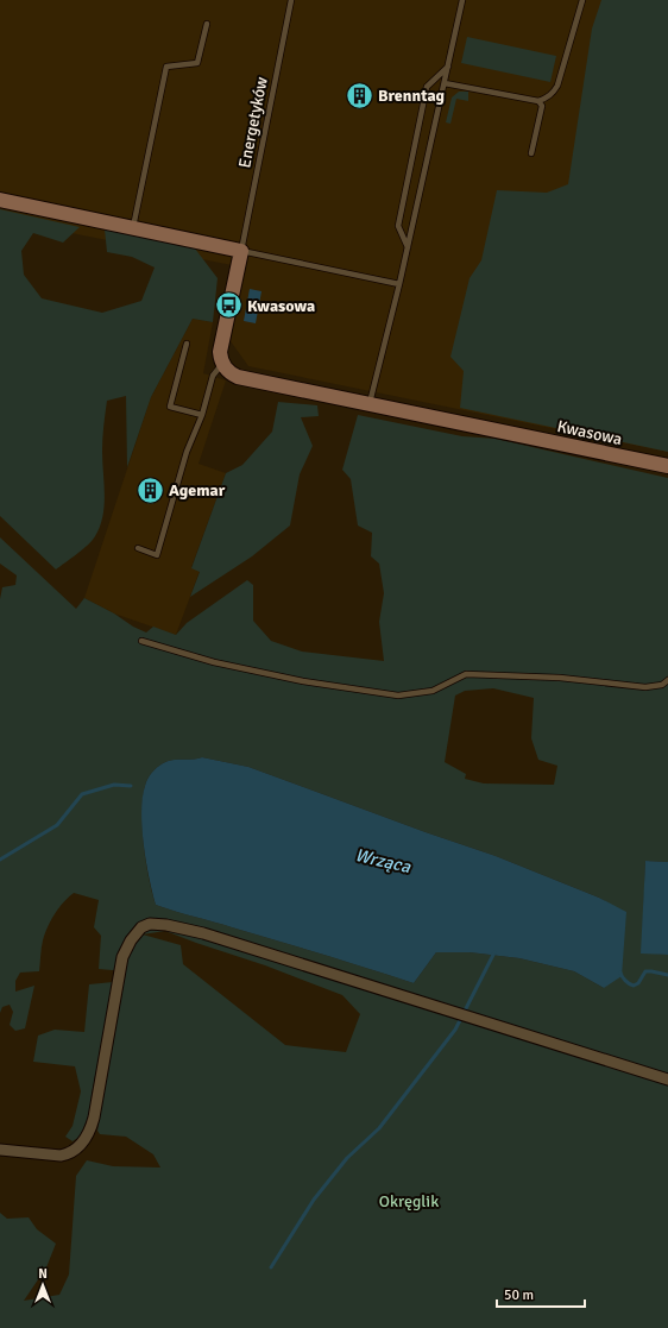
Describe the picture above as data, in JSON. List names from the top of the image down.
{
  "streets": {
    "street": ["Kwasowa"],
    "lane": ["Energetyków"]
  },
  "water": ["Wrząca"],
  "parks": ["Okręglik"],
  "places": {
    "building": ["Brenntag", "Agemar"],
    "bus stop": ["Kwasowa"]
  },
  "scale_bar": "50 m",
  "north": "top"
}
